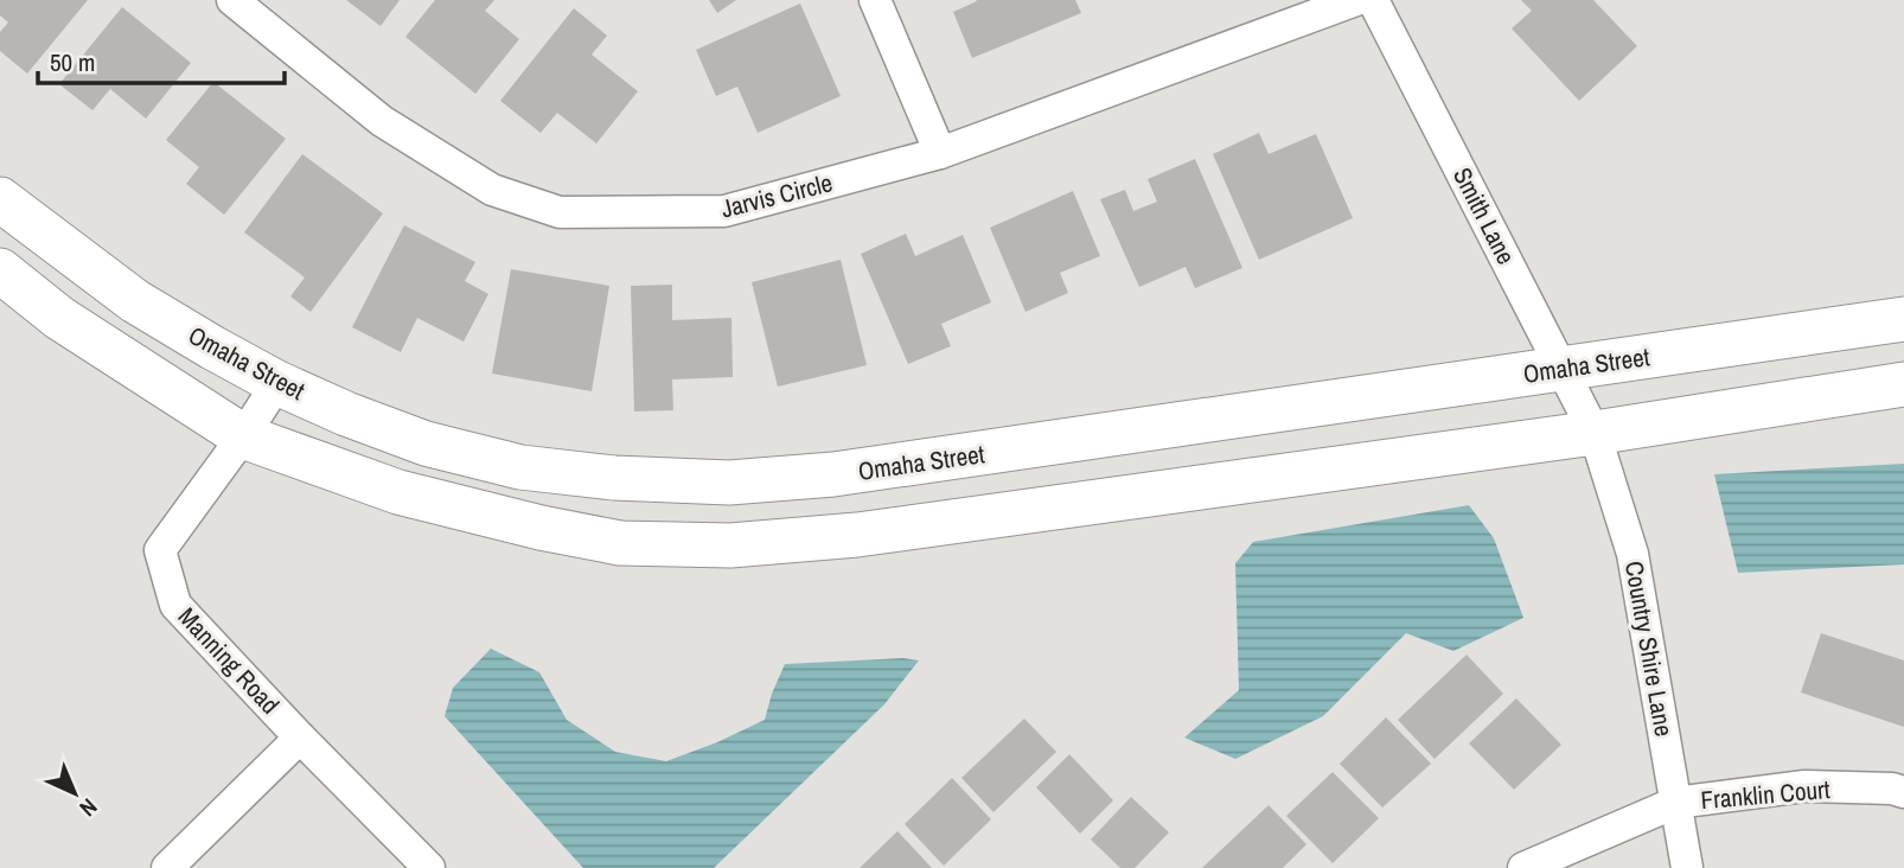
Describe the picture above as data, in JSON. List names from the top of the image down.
{
  "streets": {
    "main road": ["Omaha Street"],
    "street": [
      "Jarvis Circle",
      "Smith Lane",
      "Country Shire Lane",
      "Manning Road",
      "Franklin Court"
    ]
  },
  "crossings": [
    ["Smith Lane", "Omaha Street"],
    ["Smith Lane", "Country Shire Lane"],
    ["Omaha Street", "Manning Road"],
    ["Country Shire Lane", "Franklin Court"]
  ],
  "scale_bar": "50 m",
  "north": "bottom right"
}
